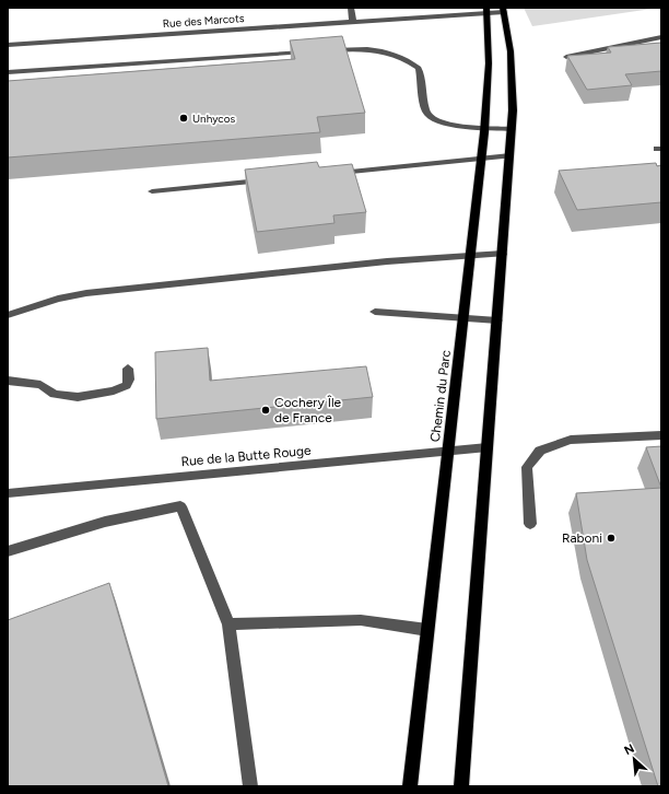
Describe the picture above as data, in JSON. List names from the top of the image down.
{
  "streets": {
    "main road": ["Chemin du Parc"],
    "street": ["Rue des Marcots", "Rue de la Butte Rouge"]
  },
  "crossings": [
    ["Rue des Marcots", "Chemin du Parc"],
    ["Chemin du Parc", "Rue de la Butte Rouge"]
  ],
  "places": ["Unhycos", "Cochery Île de France", "Raboni"],
  "north": "top left"
}
